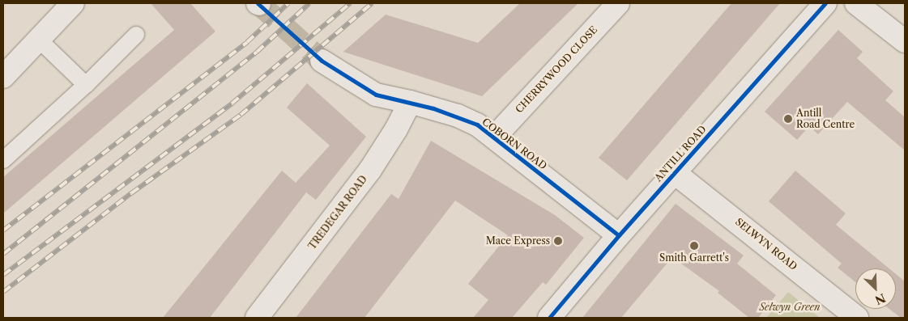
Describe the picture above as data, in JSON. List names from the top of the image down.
{
  "streets": {
    "street": [
      "CHERRYWOOD CLOSE",
      "COBORN ROAD",
      "ANTILL ROAD",
      "TREDEGAR ROAD",
      "SELWYN ROAD"
    ]
  },
  "crossings": [
    ["CHERRYWOOD CLOSE", "COBORN ROAD"],
    ["COBORN ROAD", "ANTILL ROAD"],
    ["COBORN ROAD", "TREDEGAR ROAD"],
    ["ANTILL ROAD", "SELWYN ROAD"]
  ],
  "parks": ["Selwyn Green"],
  "places": ["Antill Road Centre", "Mace Express", "Smith Garrett's"],
  "north": "bottom right"
}
